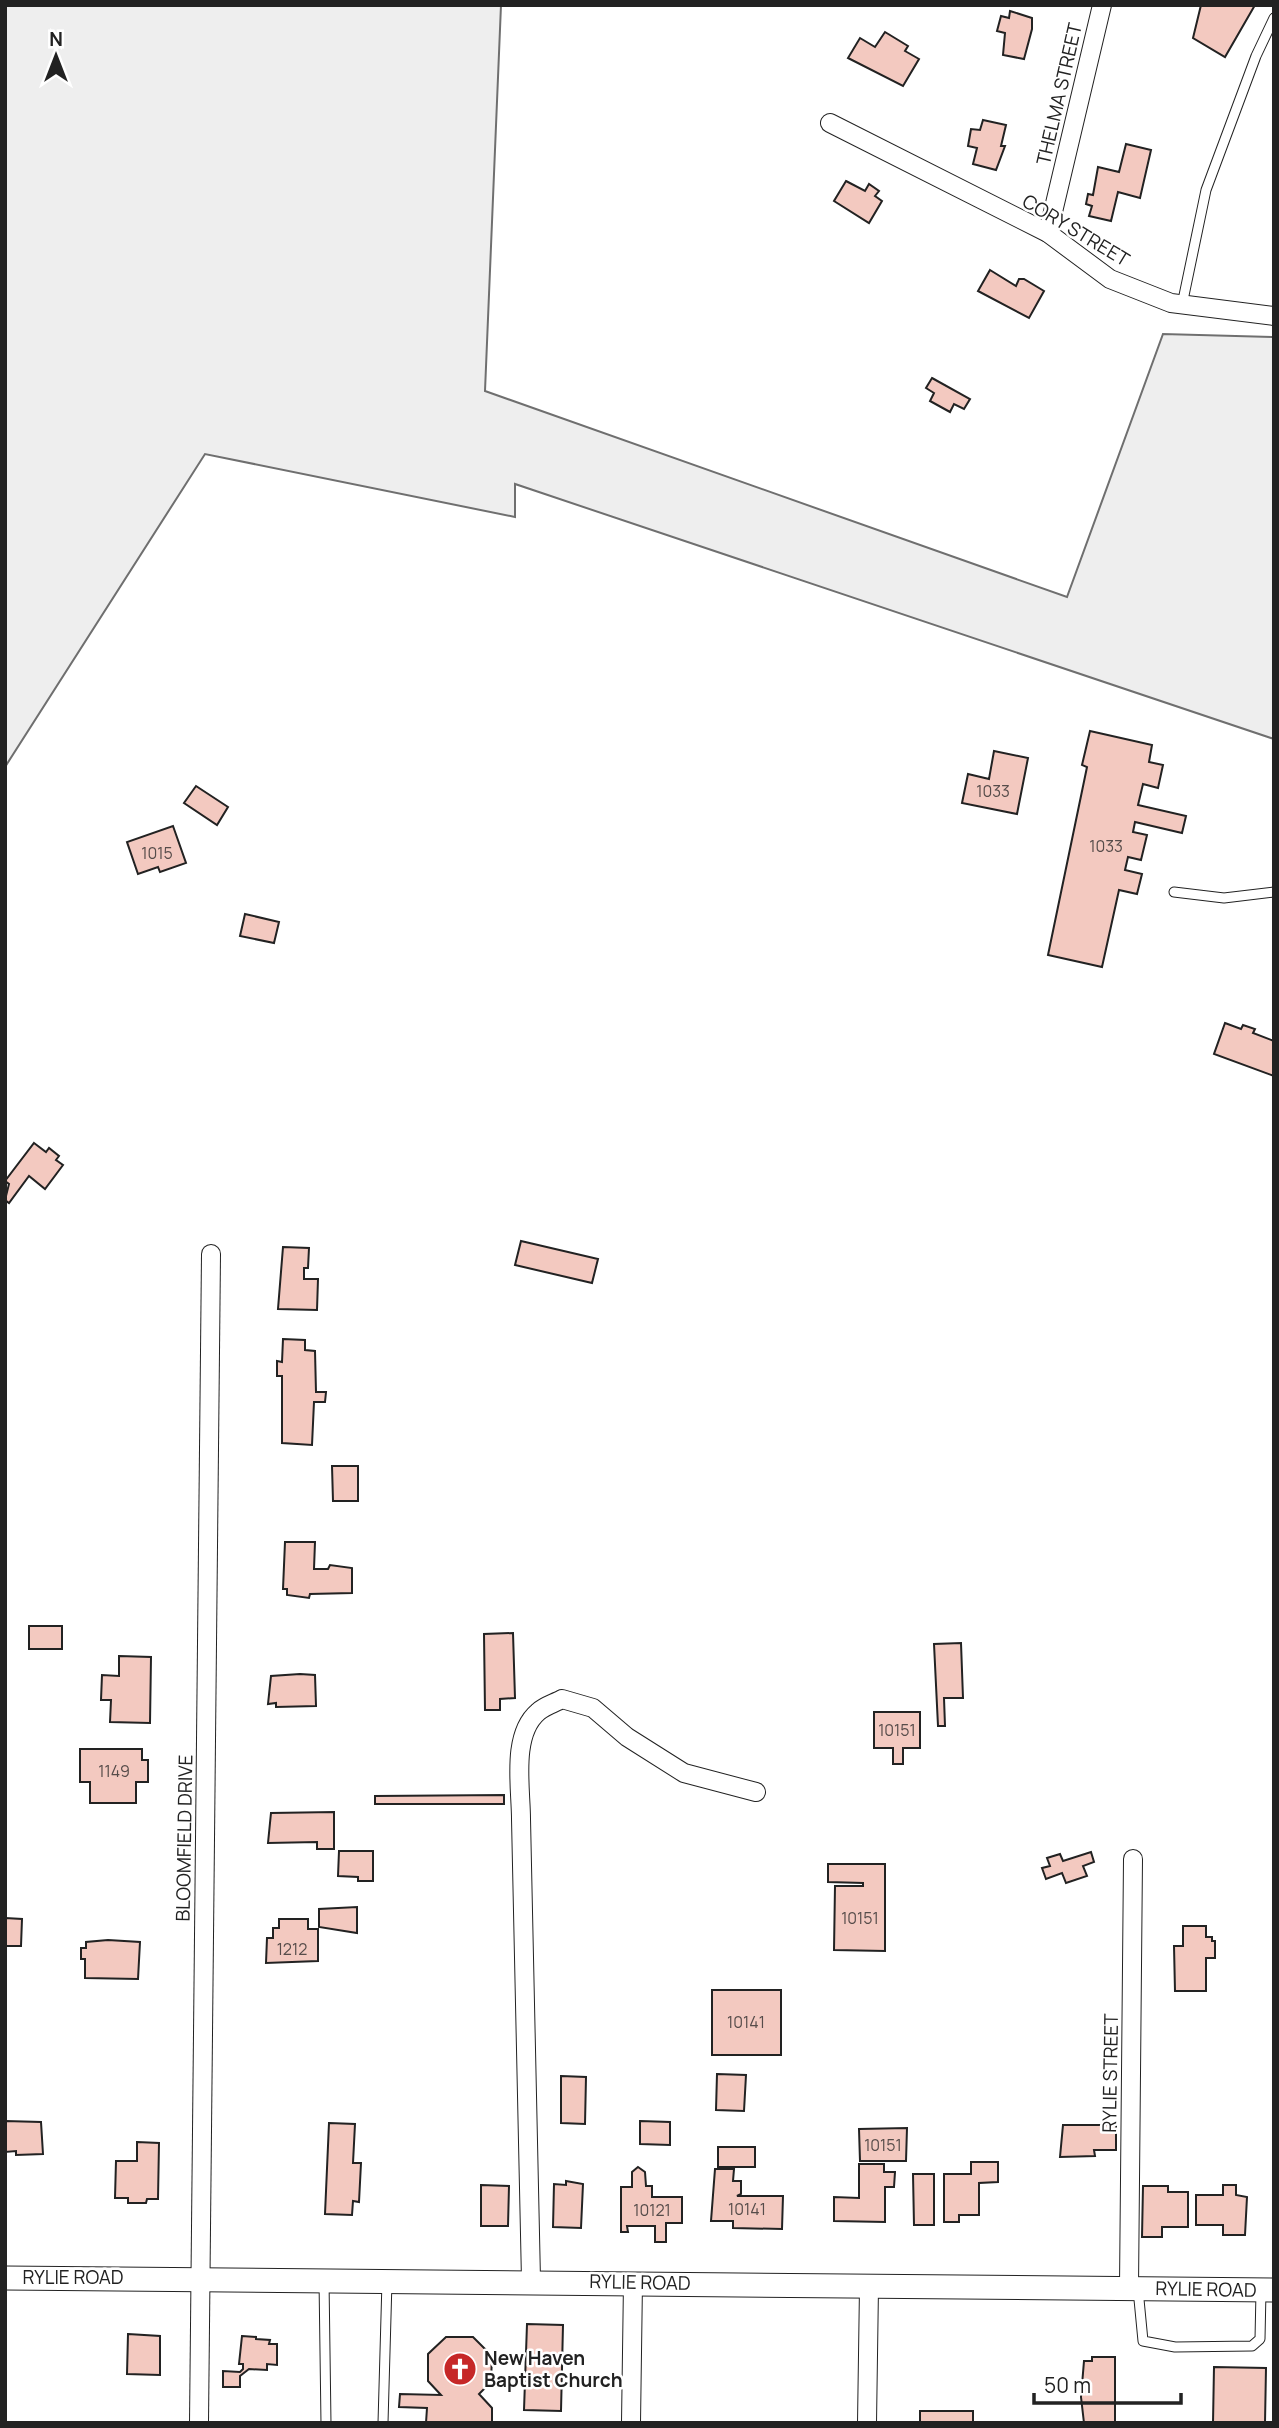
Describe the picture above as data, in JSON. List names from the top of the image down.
{
  "streets": {
    "street": [
      "THELMA STREET",
      "CORY STREET",
      "BLOOMFIELD DRIVE",
      "RYLIE STREET",
      "RYLIE ROAD"
    ]
  },
  "crossings": [
    ["THELMA STREET", "CORY STREET"],
    ["BLOOMFIELD DRIVE", "RYLIE ROAD"],
    ["RYLIE STREET", "RYLIE ROAD"]
  ],
  "places": {
    "church": ["New Haven Baptist Church"]
  },
  "house_numbers": [
    "1033",
    "1033",
    "1015",
    "10151",
    "1149",
    "10151",
    "1212",
    "10141",
    "10151",
    "10141",
    "10121"
  ],
  "scale_bar": "50 m",
  "north": "top"
}
